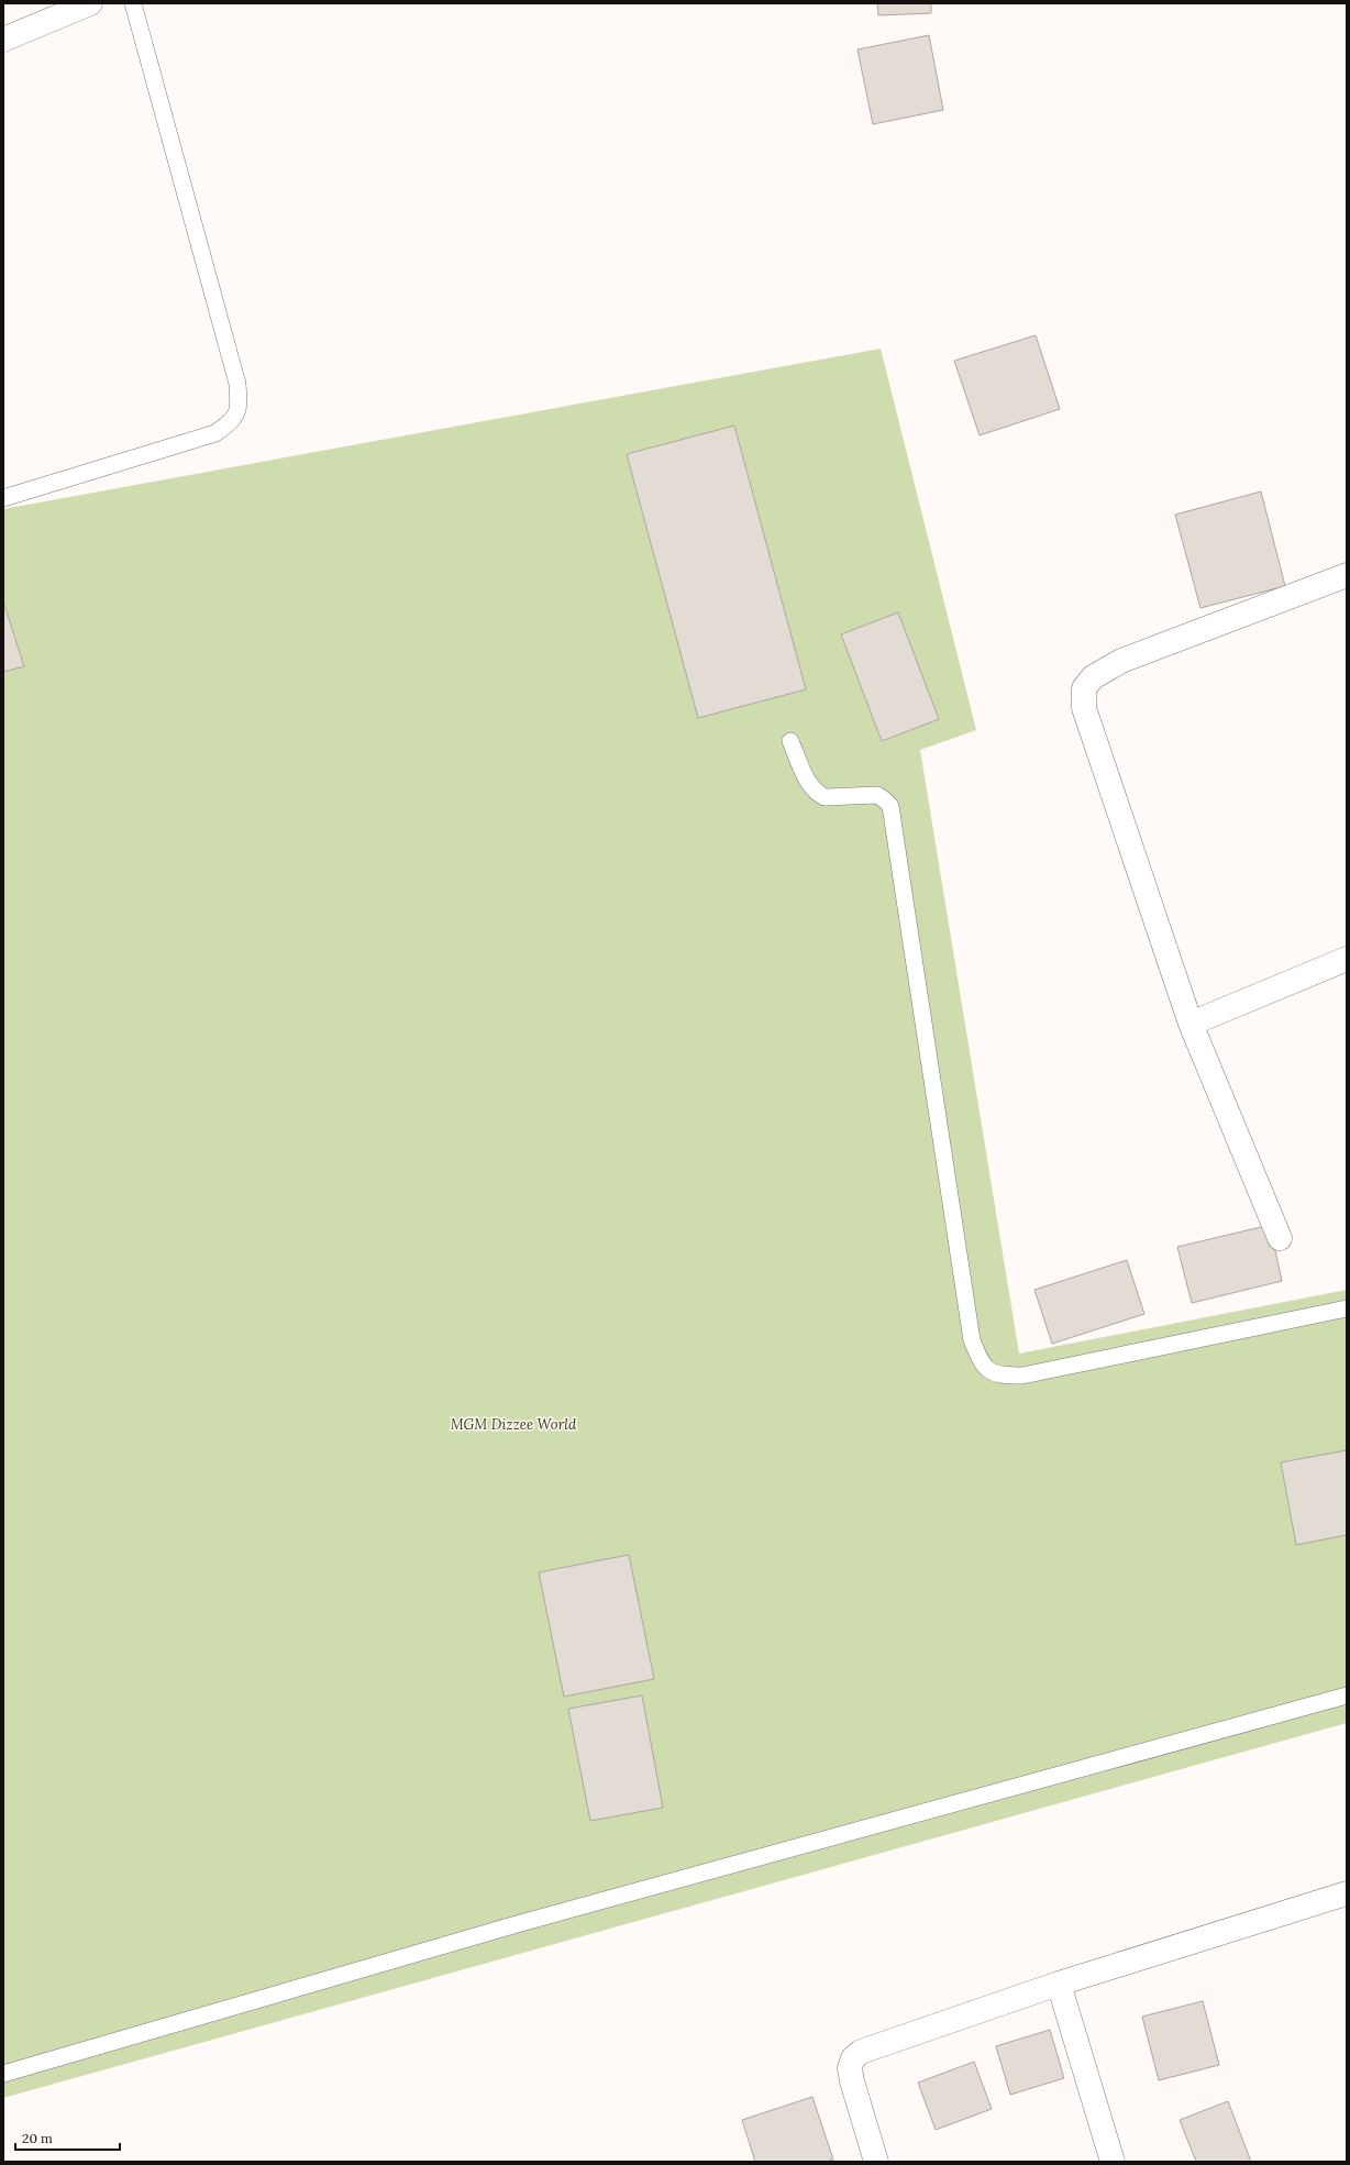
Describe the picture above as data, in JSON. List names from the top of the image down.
{
  "parks": ["MGM Dizzee World"],
  "scale_bar": "20 m"
}
